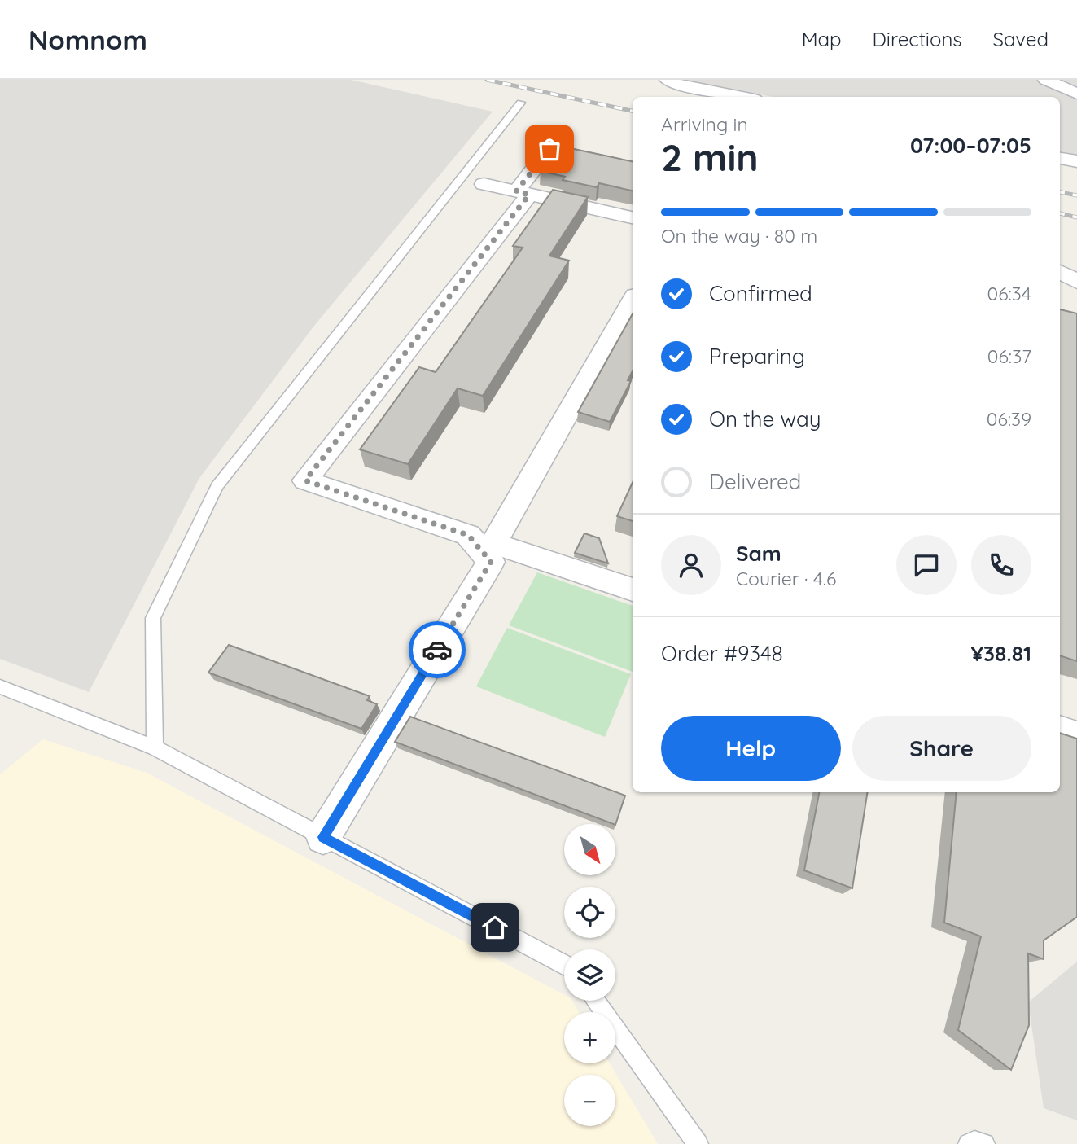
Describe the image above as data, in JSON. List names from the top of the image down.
{
  "north": "bottom right",
  "page": {
    "header": "Nomnom",
    "nav": ["Map", "Directions", "Saved"],
    "heading": ["2 min", "Arriving in", "07:00–07:05"],
    "panel": [
      "Sam",
      "Courier · 4.6",
      "Order #9348",
      "¥38.81"
    ],
    "bar": "On the way · 80 m",
    "list": [
      ["Confirmed", "06:34"],
      ["Preparing", "06:37"],
      ["On the way", "06:39"],
      "Delivered"
    ],
    "buttons": ["Help", "Share"],
    "map_buttons": ["+", "−"]
  }
}
